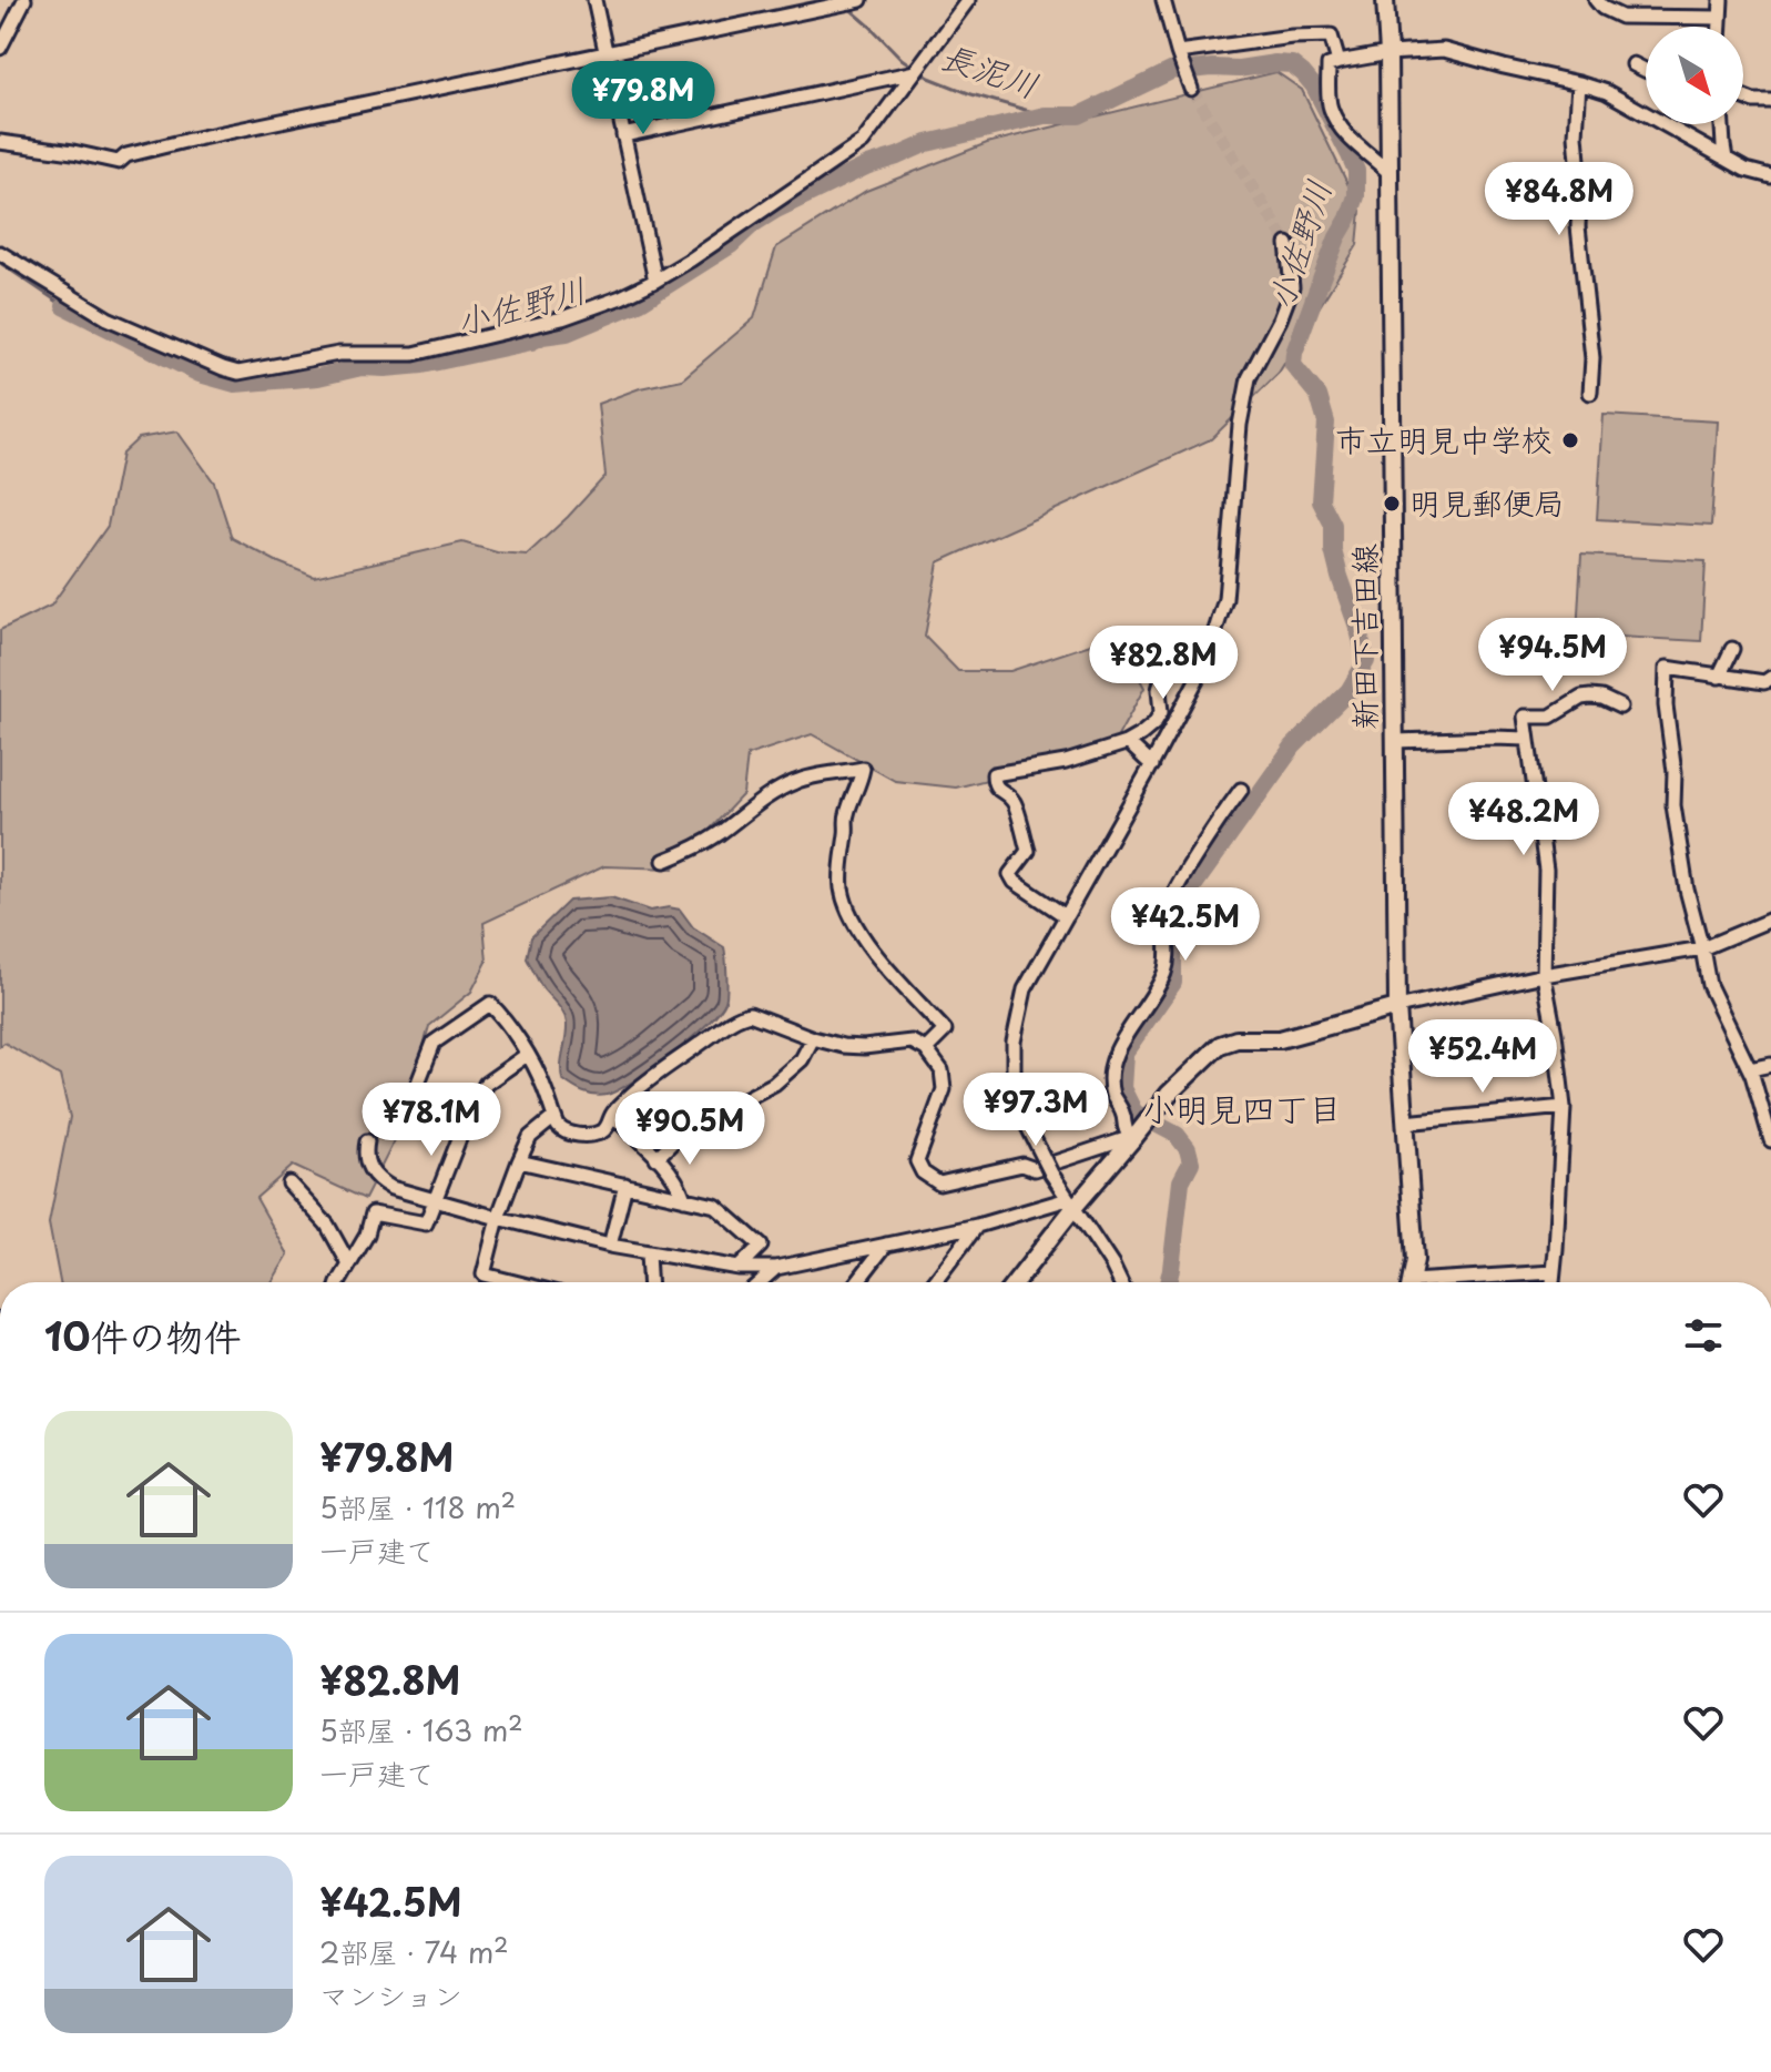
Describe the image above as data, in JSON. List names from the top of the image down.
{
  "streets": {
    "main road": ["新田下吉田線"]
  },
  "districts": ["小明見四丁目"],
  "water": ["長泥川", "小佐野川"],
  "places": ["市立明見中学校", "明見郵便局"],
  "north": "bottom right",
  "page": {
    "price": [
      "¥79.8M",
      "¥84.8M",
      "¥94.5M",
      "¥82.8M",
      "¥48.2M",
      "¥42.5M",
      "¥52.4M",
      "¥97.3M",
      "¥78.1M",
      "¥90.5M"
    ],
    "heading": "10件の物件",
    "list": [
      {
        "name": "¥79.8M",
        "note": "5部屋 · 118 m² · 一戸建て"
      },
      {
        "name": "¥82.8M",
        "note": "5部屋 · 163 m² · 一戸建て"
      },
      {
        "name": "¥42.5M",
        "note": "2部屋 · 74 m² · マンション"
      }
    ]
  }
}
